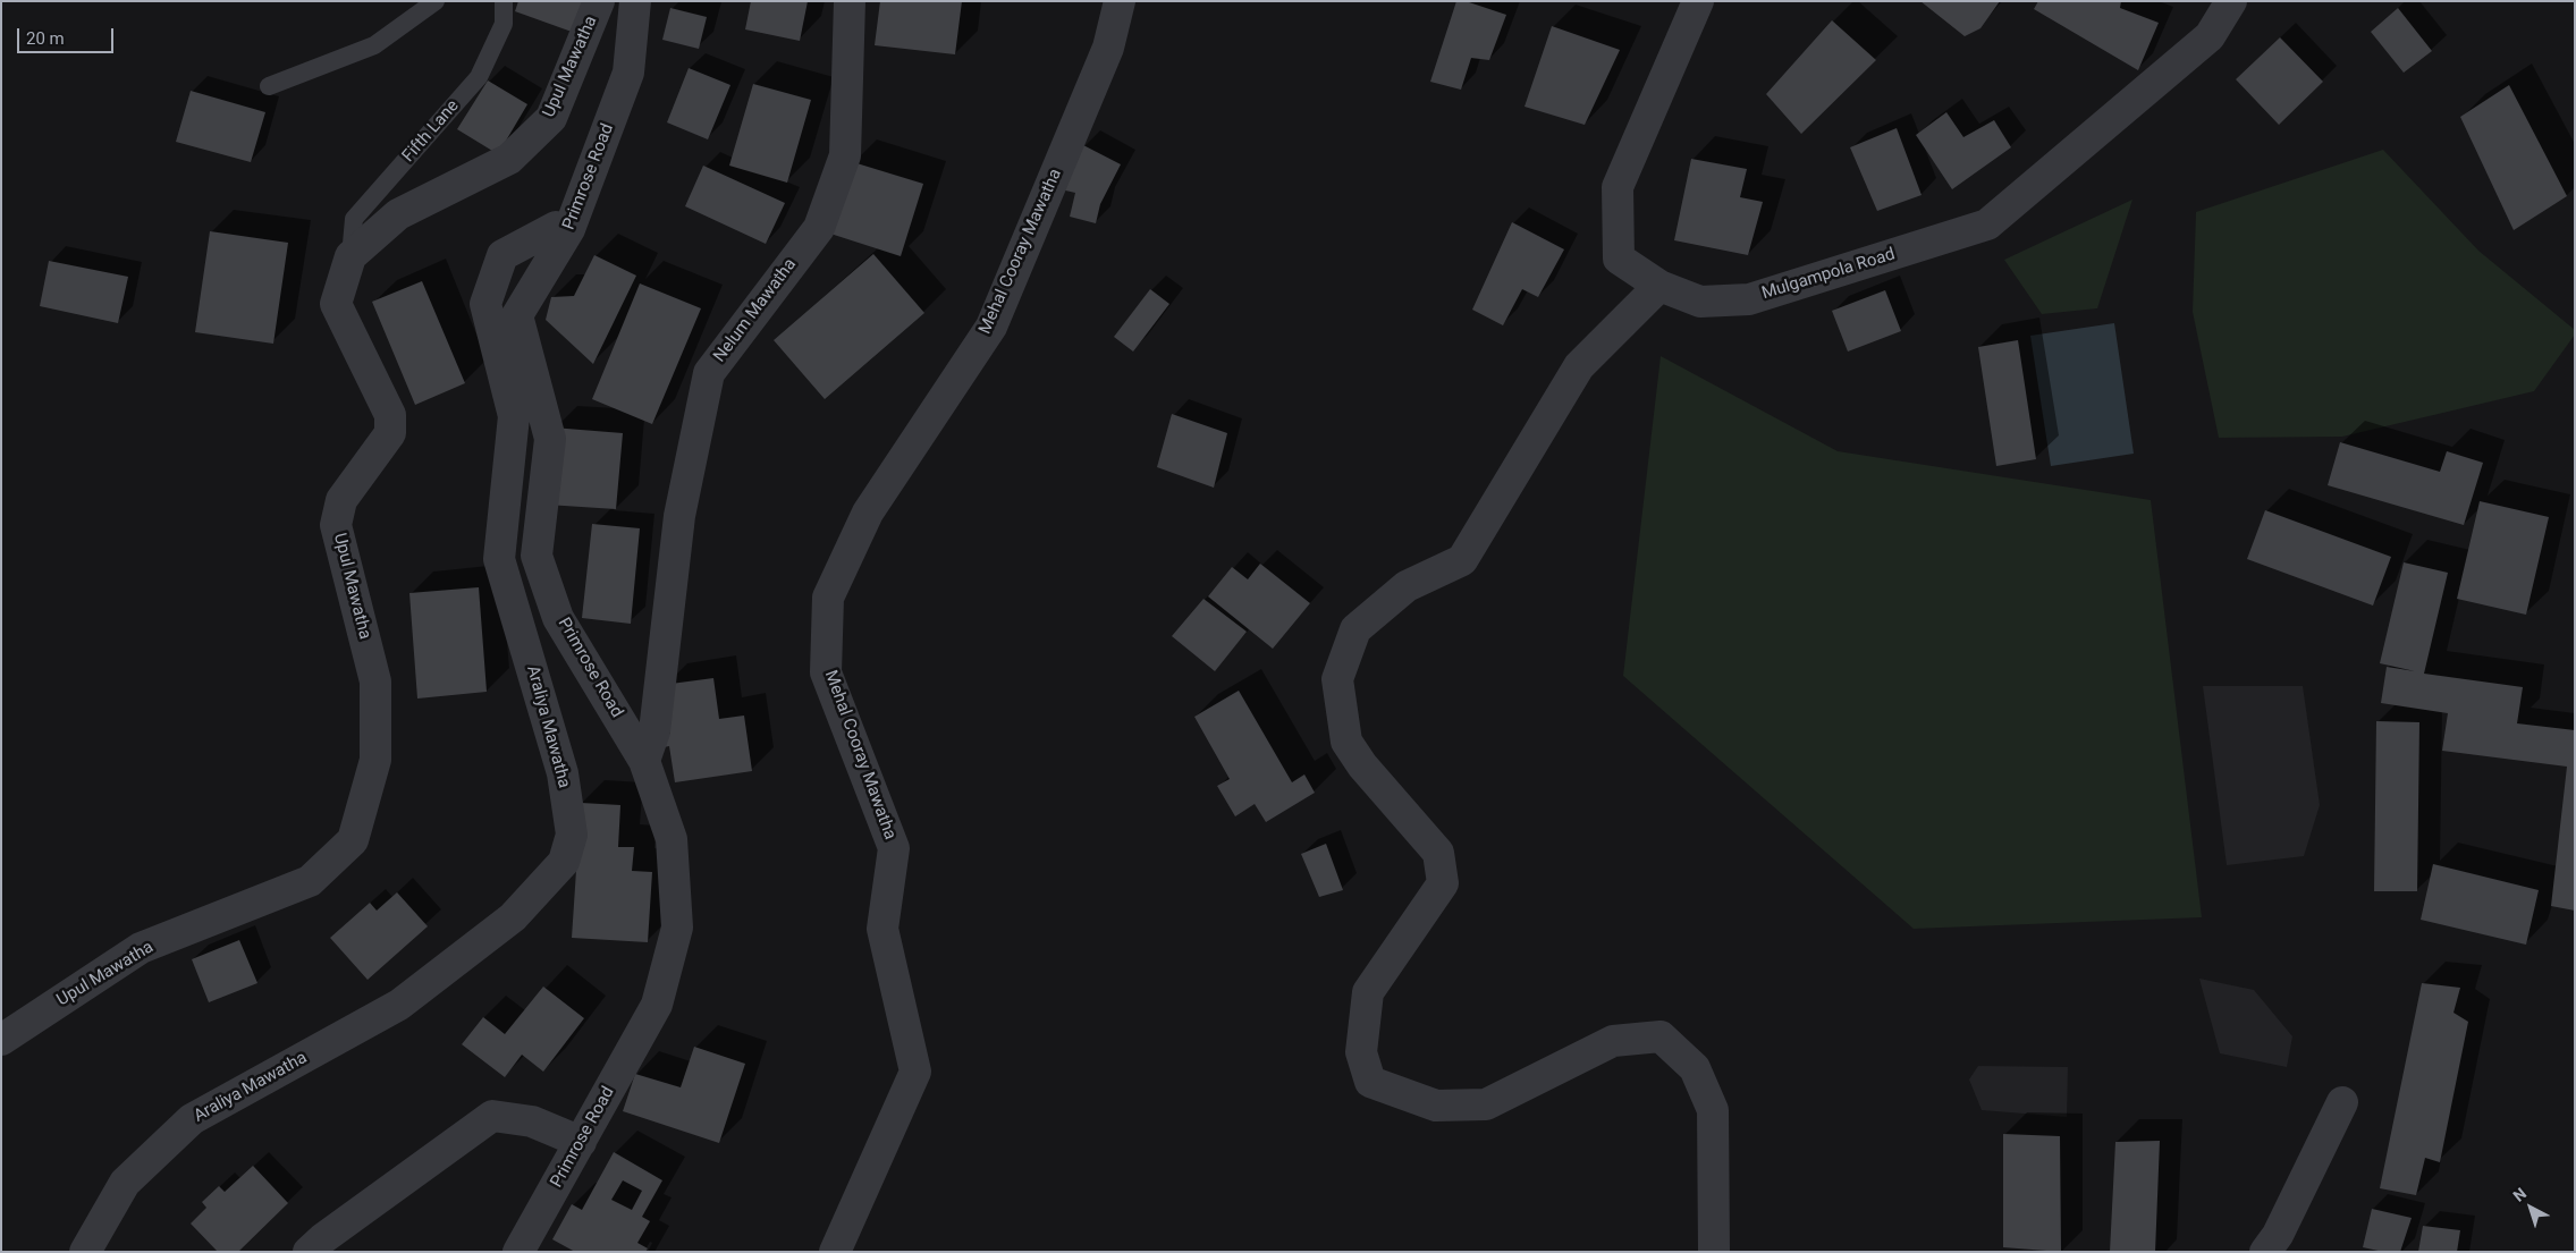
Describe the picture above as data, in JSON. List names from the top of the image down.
{
  "streets": {
    "street": [
      "Upul Mawatha",
      "Primrose Road",
      "Mehal Cooray Mawatha",
      "Mulgampola Road",
      "Nelum Mawatha",
      "Araliya Mawatha"
    ],
    "lane": ["Fifth Lane"]
  },
  "crossings": [
    ["Upul Mawatha", "Fifth Lane"],
    ["Primrose Road", "Nelum Mawatha"],
    ["Primrose Road", "Araliya Mawatha"]
  ],
  "scale_bar": "20 m",
  "north": "top left"
}
